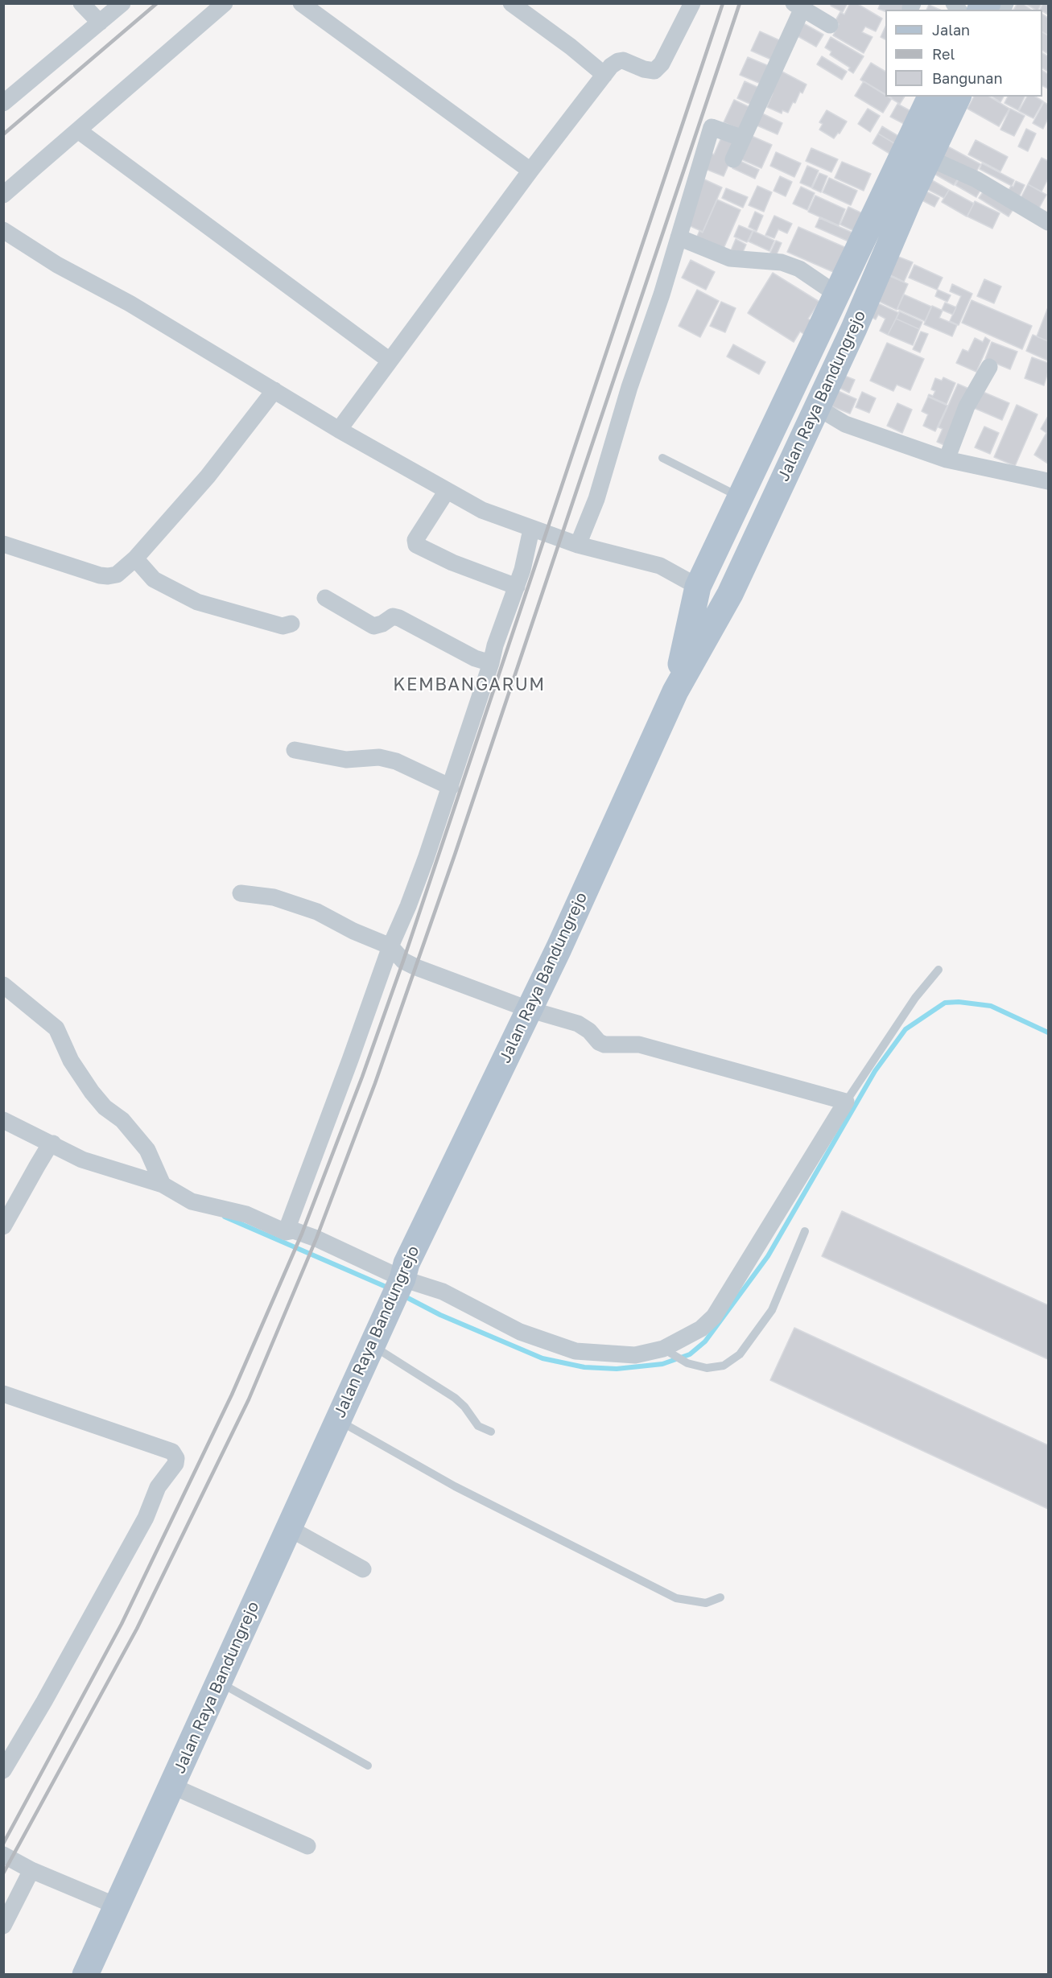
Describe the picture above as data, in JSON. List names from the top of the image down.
{
  "streets": {
    "main road": ["Jalan Raya Bandungrejo"]
  },
  "districts": ["KEMBANGARUM"],
  "legend": ["Jalan", "Rel", "Bangunan"]
}
